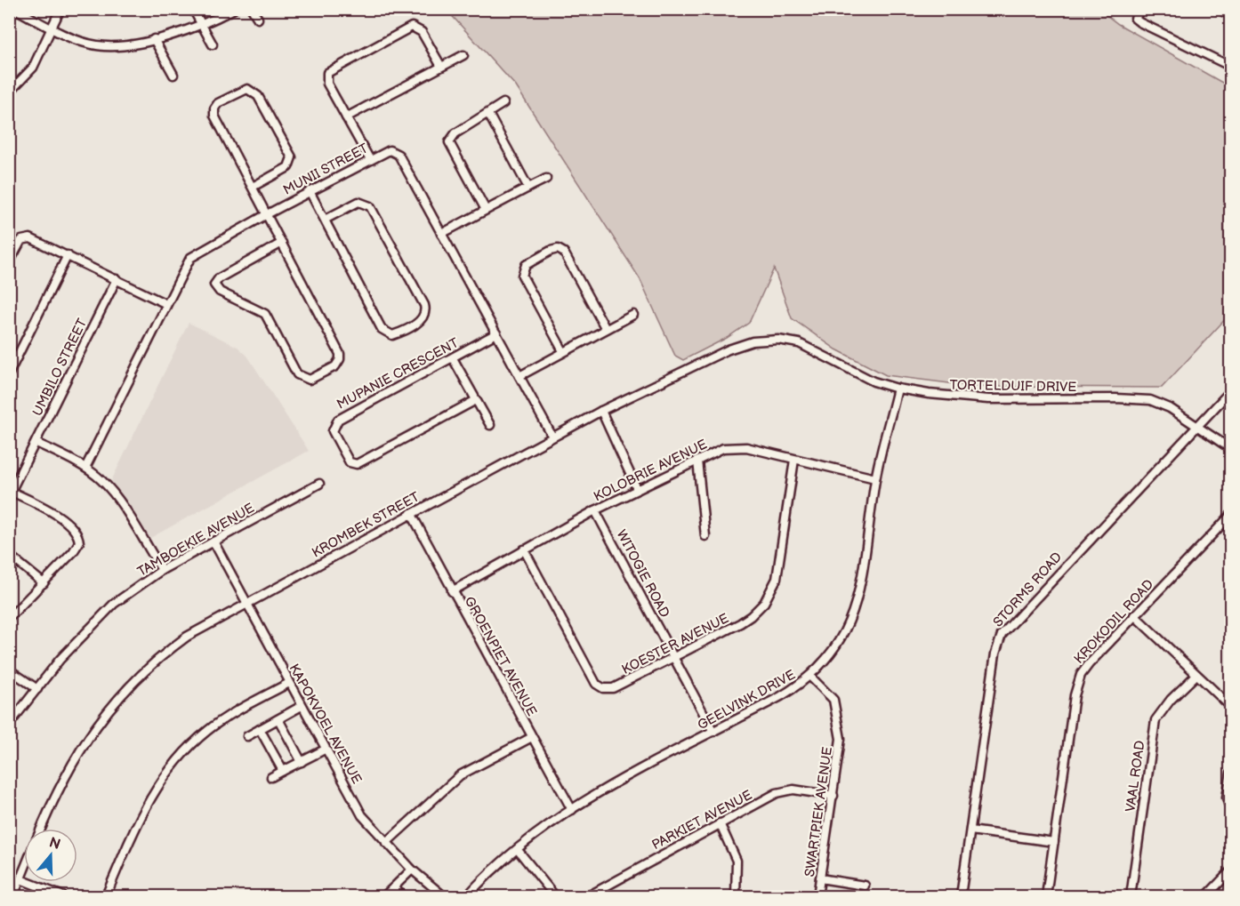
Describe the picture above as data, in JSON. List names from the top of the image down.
{
  "streets": {
    "street": [
      "MUNII STREET",
      "UMBILO STREET",
      "MUPANIE CRESCENT",
      "TORTELDUIF DRIVE",
      "KOLOBRIE AVENUE",
      "KROMBEK STREET",
      "TAMBOEKIE AVENUE",
      "WITOGIE ROAD",
      "STORMS ROAD",
      "KROKODIL ROAD",
      "KOESTER AVENUE",
      "GROENPIET AVENUE",
      "GEELVINK DRIVE",
      "KAPOKVOEL AVENUE",
      "VAAL ROAD",
      "SWARTPIEK AVENUE",
      "PARKIET AVENUE"
    ]
  },
  "crossings": [
    ["MUNII STREET", "MUPANIE CRESCENT"],
    ["MUNII STREET", "KROMBEK STREET"],
    ["TORTELDUIF DRIVE", "KROMBEK STREET"],
    ["TORTELDUIF DRIVE", "STORMS ROAD"],
    ["TORTELDUIF DRIVE", "GEELVINK DRIVE"],
    ["KOLOBRIE AVENUE", "WITOGIE ROAD"],
    ["KOLOBRIE AVENUE", "KOESTER AVENUE"],
    ["KOLOBRIE AVENUE", "GROENPIET AVENUE"],
    ["KOLOBRIE AVENUE", "GEELVINK DRIVE"],
    ["KROMBEK STREET", "GROENPIET AVENUE"],
    ["KROMBEK STREET", "KAPOKVOEL AVENUE"],
    ["TAMBOEKIE AVENUE", "KAPOKVOEL AVENUE"],
    ["WITOGIE ROAD", "KOESTER AVENUE"],
    ["WITOGIE ROAD", "GEELVINK DRIVE"],
    ["GROENPIET AVENUE", "GEELVINK DRIVE"],
    ["GEELVINK DRIVE", "SWARTPIEK AVENUE"],
    ["SWARTPIEK AVENUE", "PARKIET AVENUE"]
  ],
  "north": "top"
}
